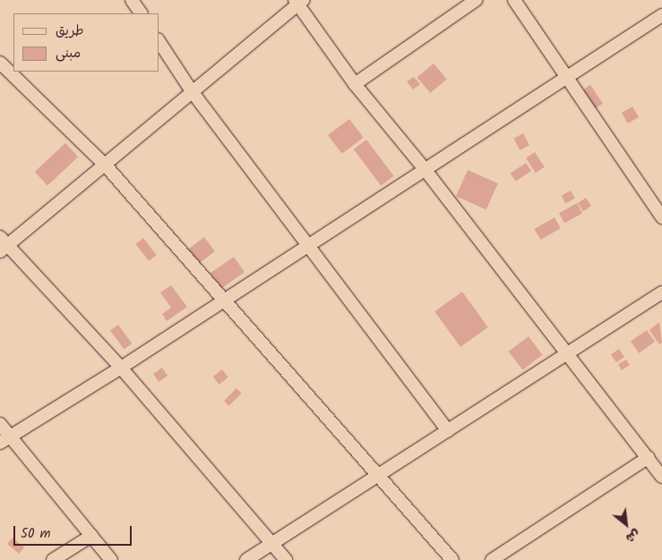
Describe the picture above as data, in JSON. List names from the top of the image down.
{
  "legend": ["طريق", "مبنى"],
  "scale_bar": "50 m",
  "north": "bottom right"
}
